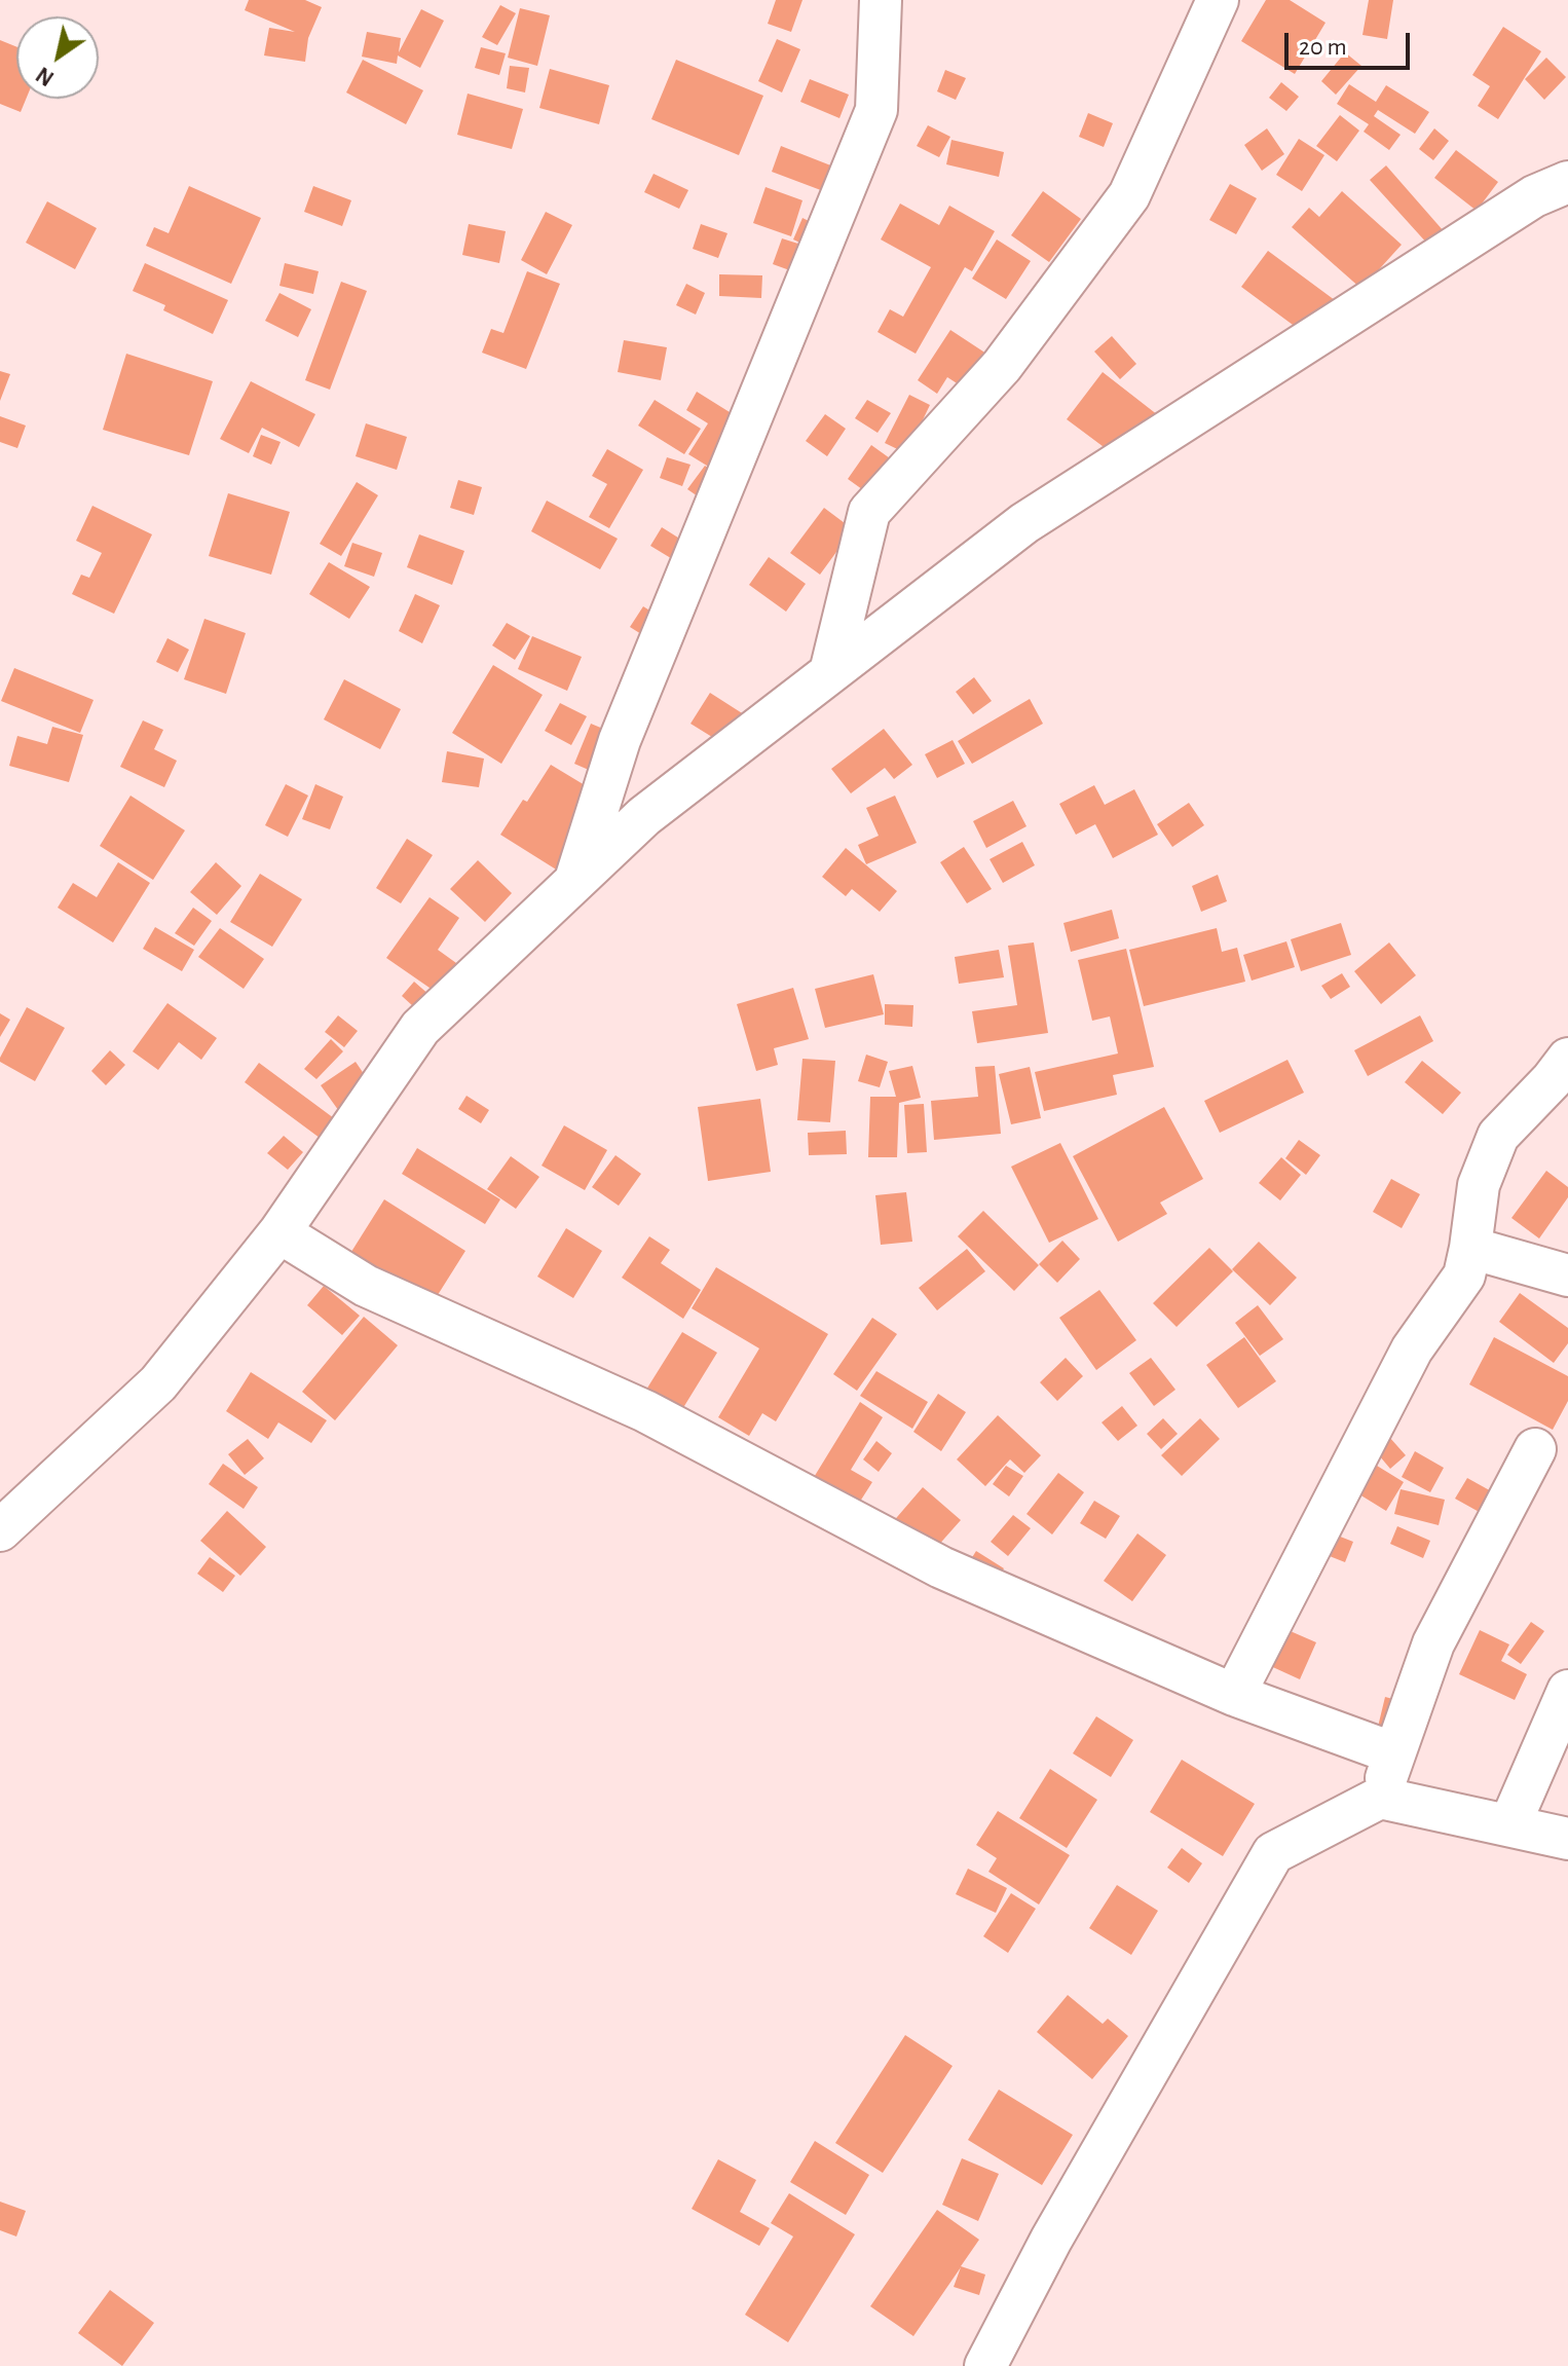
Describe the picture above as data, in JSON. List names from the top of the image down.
{
  "scale_bar": "20 m",
  "north": "bottom left"
}
